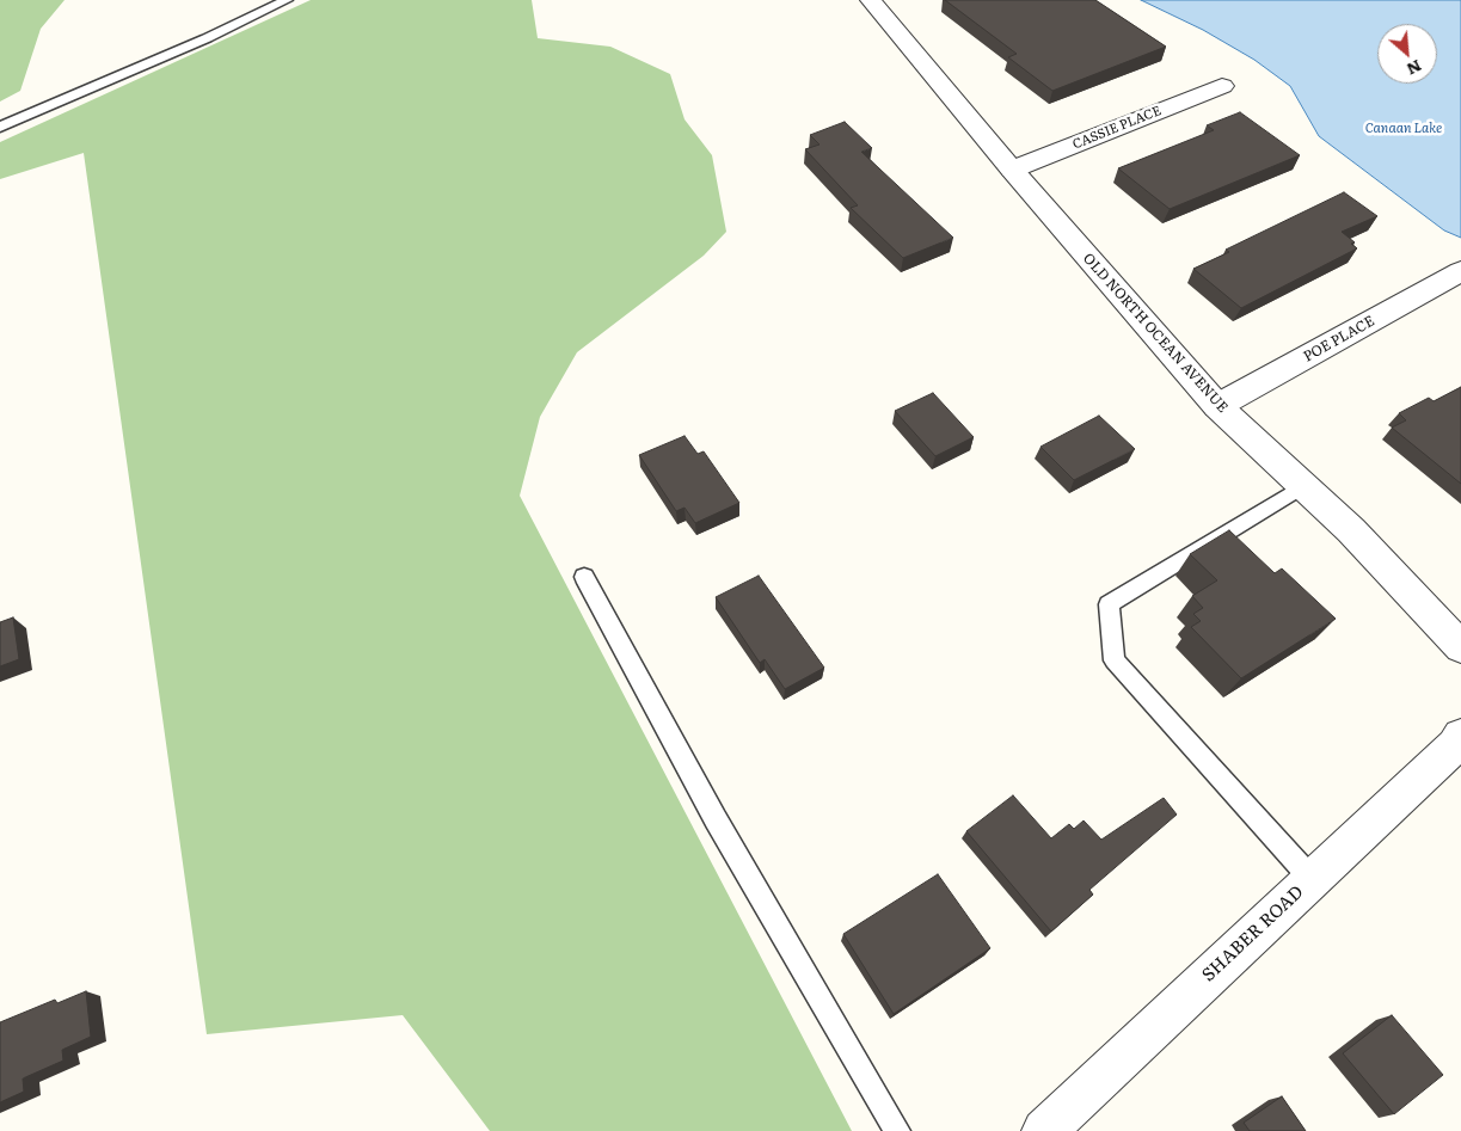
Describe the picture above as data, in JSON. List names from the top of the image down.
{
  "streets": {
    "street": [
      "CASSIE PLACE",
      "OLD NORTH OCEAN AVENUE",
      "POE PLACE",
      "SHABER ROAD"
    ]
  },
  "crossings": [
    ["CASSIE PLACE", "OLD NORTH OCEAN AVENUE"],
    ["OLD NORTH OCEAN AVENUE", "POE PLACE"]
  ],
  "water": ["Canaan Lake"],
  "north": "bottom right"
}
